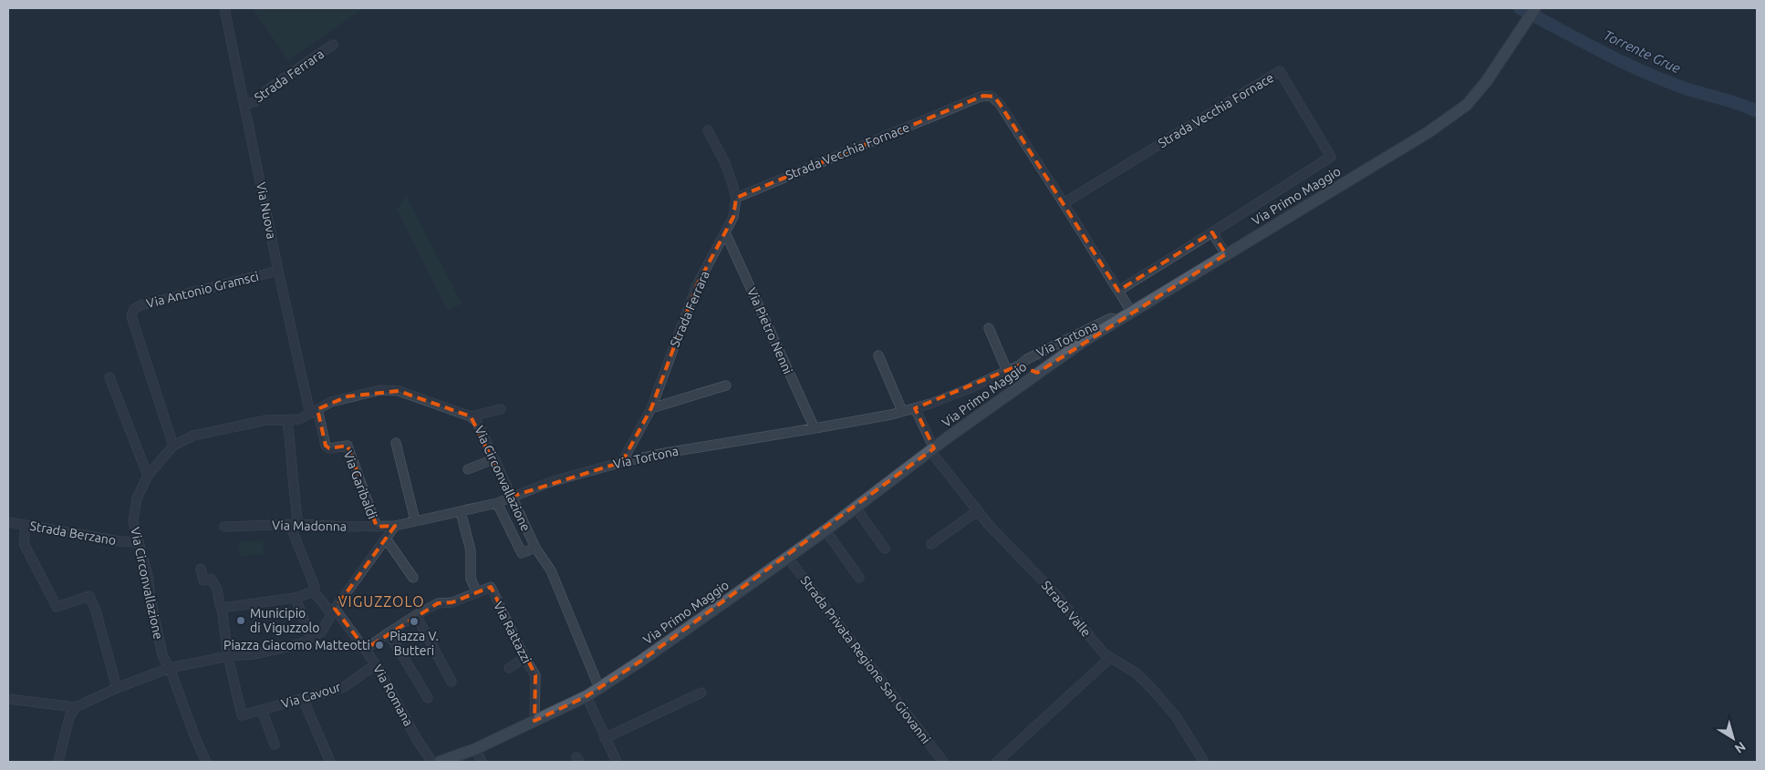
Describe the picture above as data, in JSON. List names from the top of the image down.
{
  "streets": {
    "main road": ["Via Primo Maggio"],
    "street": [
      "Strada Ferrara",
      "Strada Vecchia Fornace",
      "Via Nuova",
      "Via Antonio Gramsci",
      "Via Pietro Nenni",
      "Via Tortona",
      "Via Circonvallazione",
      "Via Garibaldi",
      "Via Madonna",
      "Strada Berzano",
      "Strada Valle",
      "Via Rattazzi",
      "Strada Privata Regione San Giovanni",
      "Via Cavour",
      "Via Romana"
    ]
  },
  "crossings": [
    ["Strada Ferrara", "Strada Vecchia Fornace"],
    ["Strada Ferrara", "Via Nuova"],
    ["Strada Ferrara", "Via Pietro Nenni"],
    ["Strada Ferrara", "Via Tortona"],
    ["Via Primo Maggio", "Via Tortona"],
    ["Via Primo Maggio", "Via Circonvallazione"],
    ["Via Primo Maggio", "Strada Valle"],
    ["Via Primo Maggio", "Via Rattazzi"],
    ["Via Primo Maggio", "Strada Privata Regione San Giovanni"],
    ["Via Nuova", "Via Antonio Gramsci"],
    ["Via Nuova", "Via Circonvallazione"],
    ["Via Nuova", "Via Garibaldi"],
    ["Via Antonio Gramsci", "Via Circonvallazione"],
    ["Via Pietro Nenni", "Via Tortona"],
    ["Via Tortona", "Via Circonvallazione"],
    ["Via Tortona", "Via Madonna"],
    ["Via Tortona", "Strada Valle"],
    ["Via Circonvallazione", "Via Garibaldi"],
    ["Via Circonvallazione", "Strada Berzano"],
    ["Via Garibaldi", "Via Madonna"],
    ["Via Cavour", "Via Romana"]
  ],
  "districts": ["VIGUZZOLO"],
  "water": ["Torrente Grue"],
  "places": ["Municipio di Viguzzolo", "Piazza V. Butteri", "Piazza Giacomo Matteotti"],
  "north": "bottom right"
}
